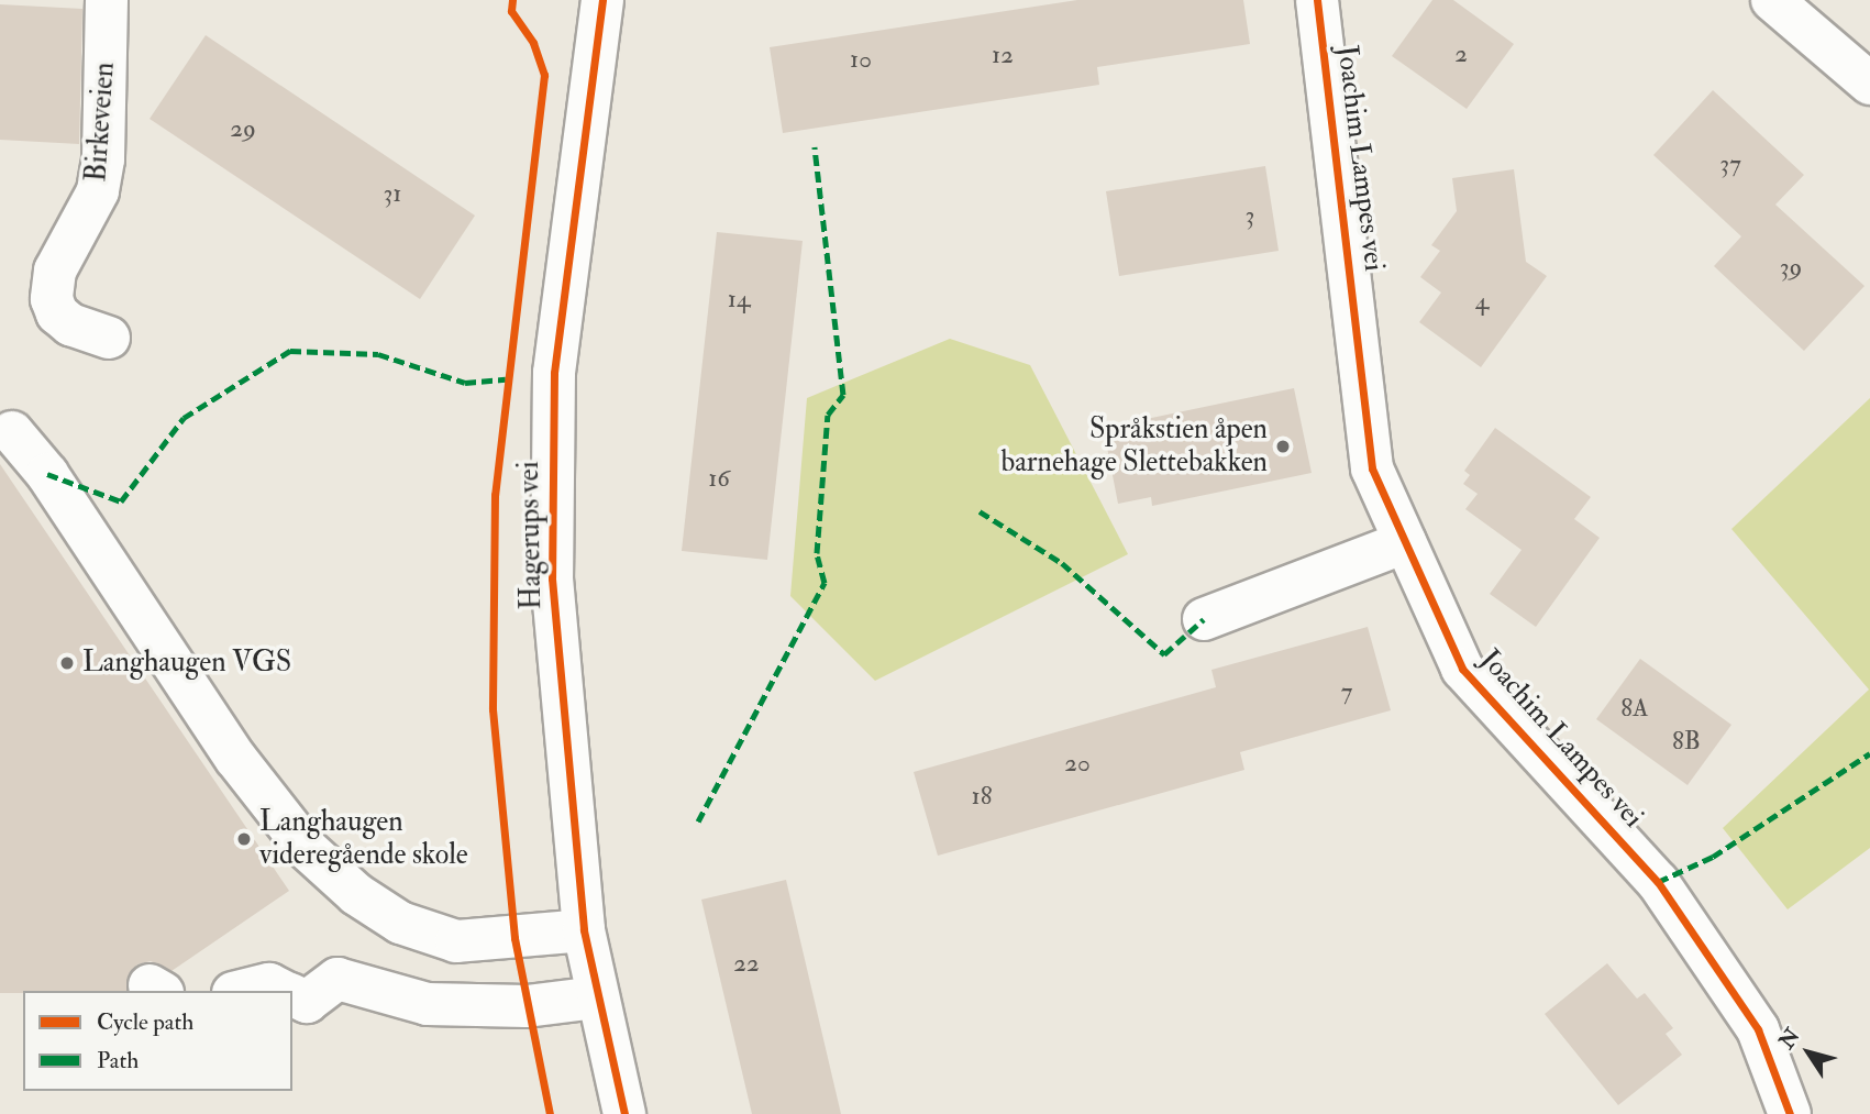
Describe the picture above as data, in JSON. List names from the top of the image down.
{
  "streets": {
    "street": ["Birkeveien", "Joachim Lampes vei", "Hagerups vei"]
  },
  "places": ["Språkstien åpen barnehage Slettebakken", "Langhaugen VGS", "Langhaugen videregående skole"],
  "house_numbers": [
    "2",
    "12",
    "10",
    "29",
    "37",
    "31",
    "3",
    "39",
    "14",
    "4",
    "16",
    "7",
    "8A",
    "8B",
    "20",
    "18",
    "22"
  ],
  "legend": ["Cycle path", "Path"],
  "north": "top left"
}
